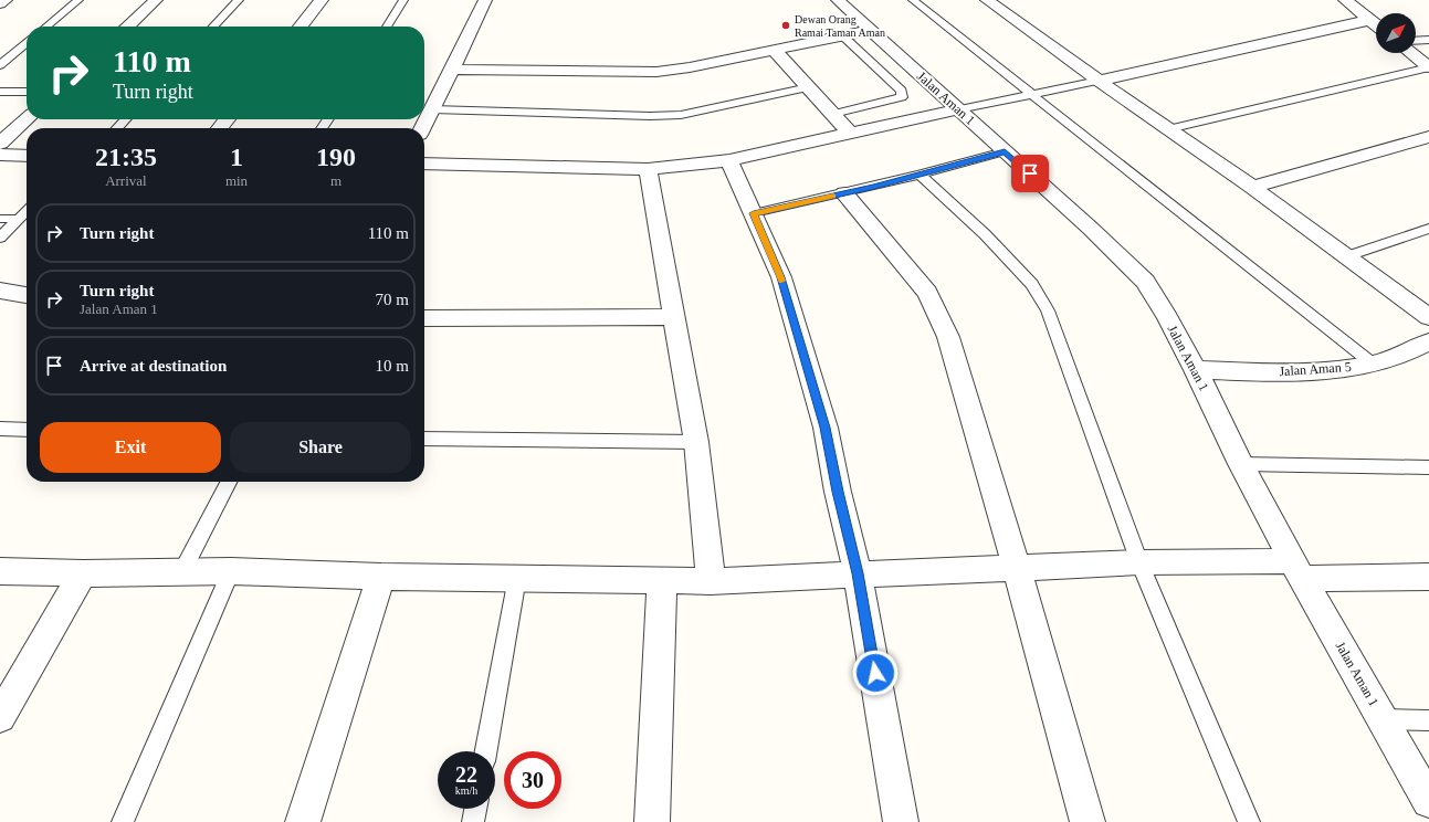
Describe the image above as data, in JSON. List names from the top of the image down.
{
  "streets": {
    "street": ["Jalan Aman 1", "Jalan Aman 5"]
  },
  "crossings": [
    ["Jalan Aman 1", "Jalan Aman 5"]
  ],
  "places": ["Dewan Orang Ramai Taman Aman"],
  "north": "top right",
  "page": {
    "turn": ["110 m", "Turn right"],
    "eta": [
      "21:35",
      "Arrival",
      "1",
      "min",
      "190",
      "m"
    ],
    "list": [
      {
        "name": "Turn right",
        "value": "110 m"
      },
      {
        "name": "Turn right",
        "note": "Jalan Aman 1",
        "value": "70 m"
      },
      {
        "name": "Arrive at destination",
        "value": "10 m"
      }
    ],
    "buttons": ["Exit", "Share"],
    "speed": "22 km/h",
    "limit": "30"
  }
}
